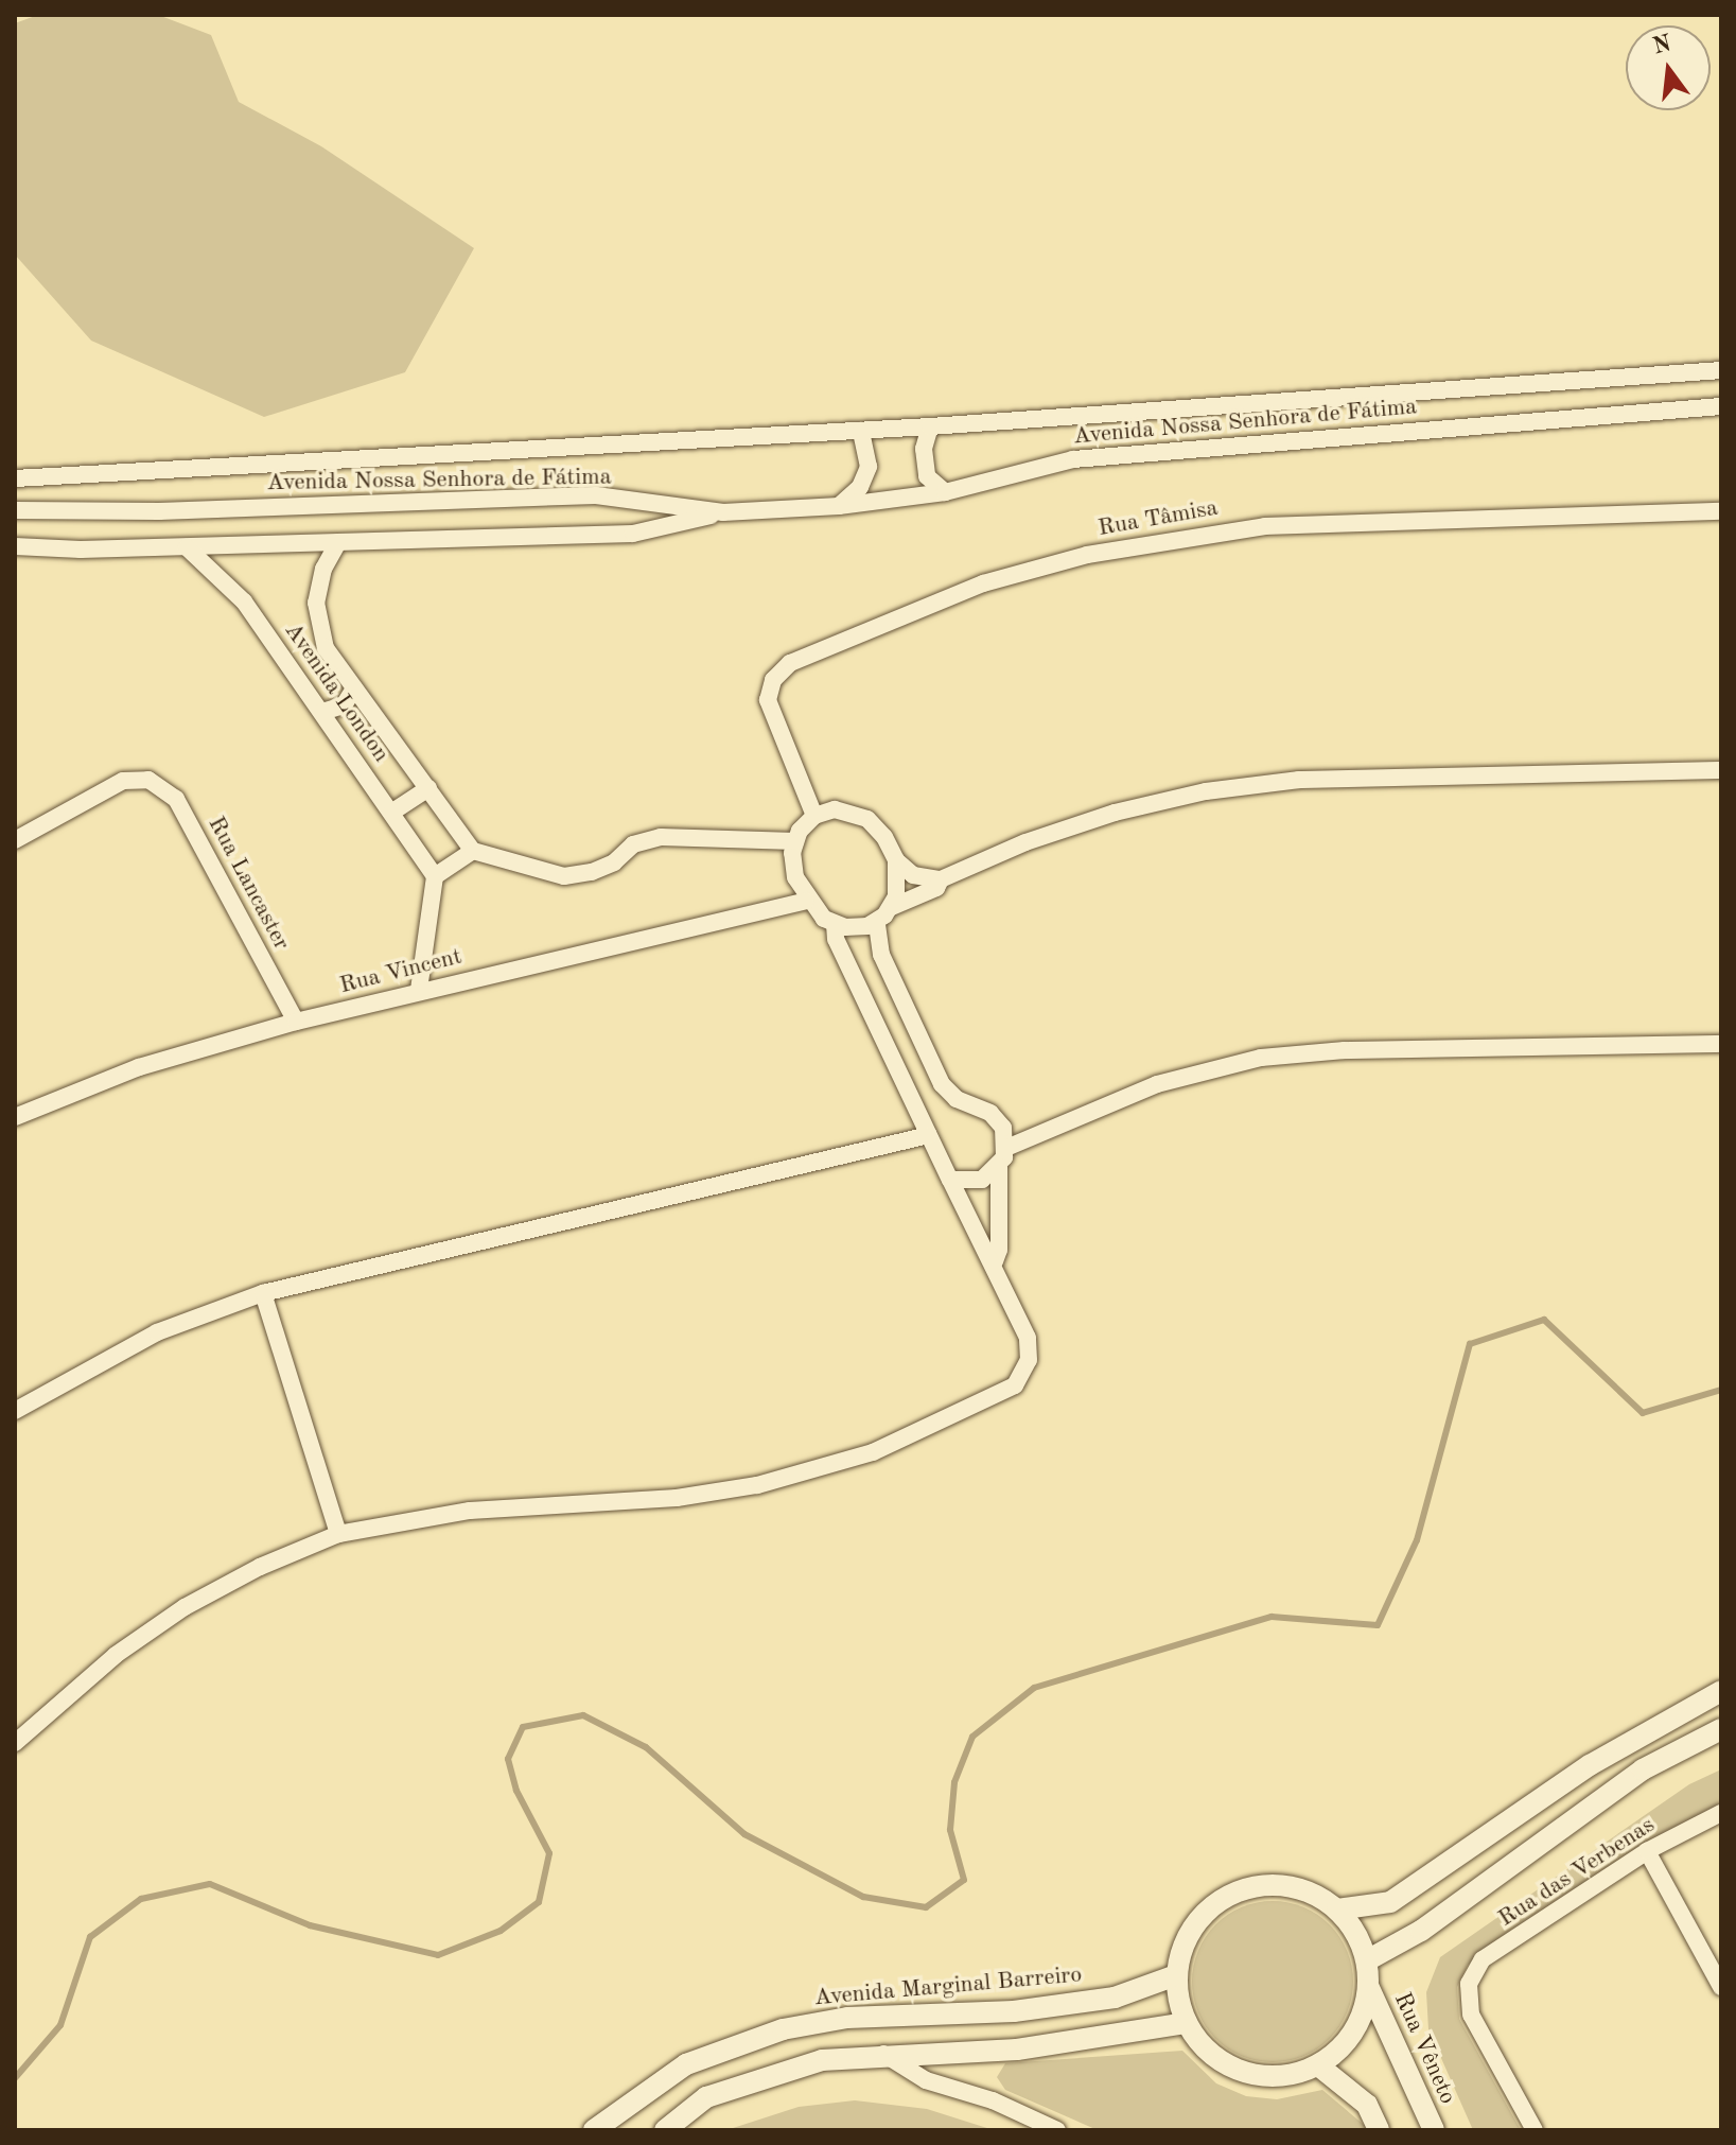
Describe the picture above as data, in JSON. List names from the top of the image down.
{
  "streets": {
    "street": [
      "Avenida Nossa Senhora de Fátima",
      "Rua Tâmisa",
      "Avenida London",
      "Rua Lancaster",
      "Rua Vincent",
      "Rua das Verbenas",
      "Avenida Marginal Barreiro",
      "Rua Vêneto"
    ]
  },
  "crossings": [
    ["Rua Tâmisa", "Rua Vincent"],
    ["Rua Lancaster", "Rua Vincent"],
    ["Avenida Marginal Barreiro", "Rua Vêneto"]
  ],
  "north": "top"
}
